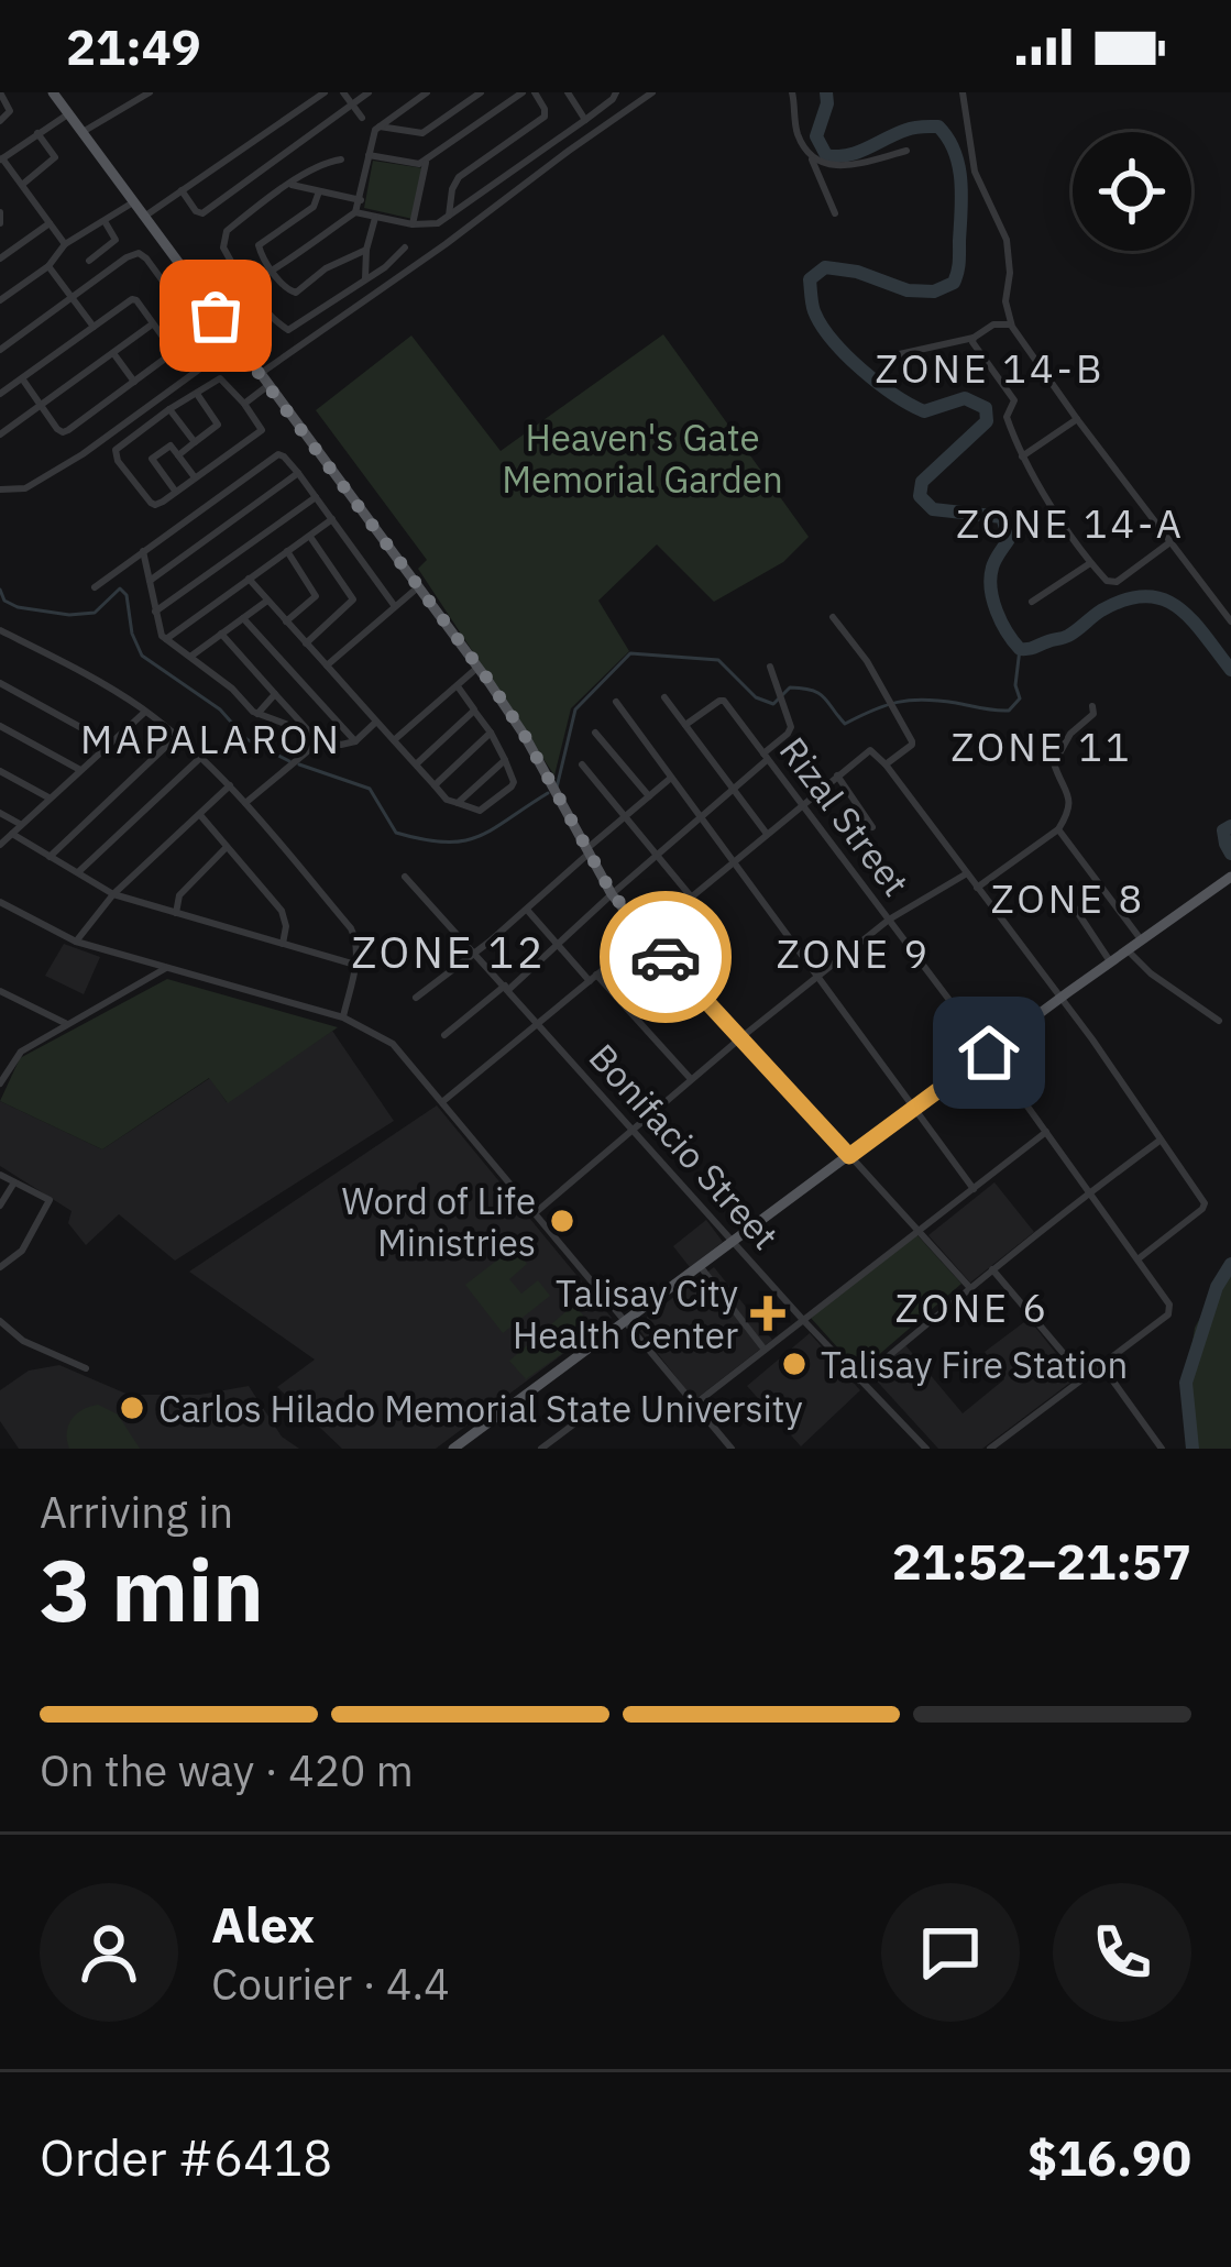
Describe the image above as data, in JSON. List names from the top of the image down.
{
  "streets": {
    "street": ["Rizal Street", "Bonifacio Street"]
  },
  "districts": [
    "ZONE 14-B",
    "ZONE 14-A",
    "MAPALARON",
    "ZONE 11",
    "ZONE 8",
    "ZONE 12",
    "ZONE 9",
    "ZONE 6"
  ],
  "parks": ["Heaven's Gate Memorial Garden"],
  "places": {
    "other": ["Word of Life Ministries", "Talisay Fire Station", "Carlos Hilado Memorial State University"],
    "health": ["Talisay City Health Center"]
  },
  "page": {
    "status": "21:49",
    "heading": ["3 min", "Arriving in", "21:52–21:57"],
    "panel": [
      "Alex",
      "Courier · 4.4",
      "Order #6418",
      "$16.90"
    ],
    "bar": "On the way · 420 m"
  }
}
